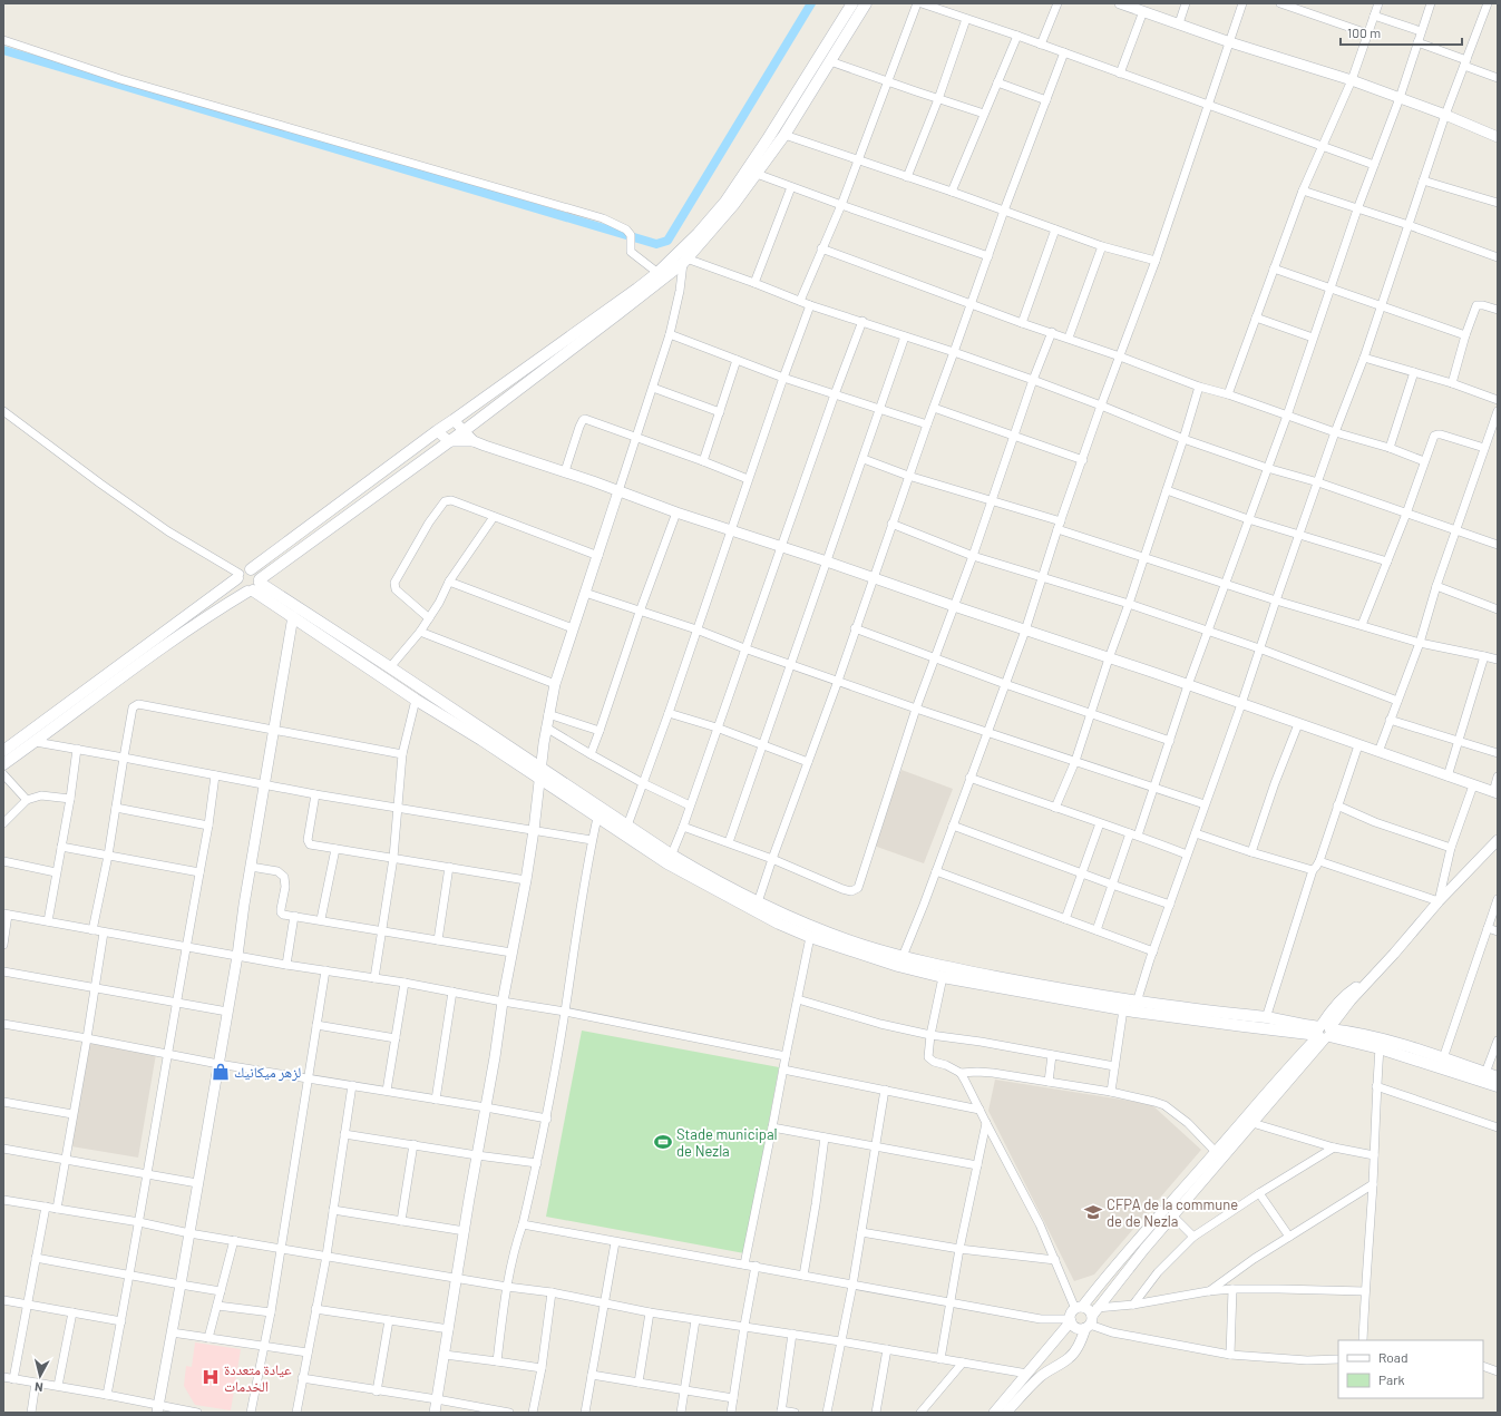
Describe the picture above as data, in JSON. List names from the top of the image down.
{
  "places": {
    "shop": ["لزهر ميكانيك"],
    "sports": ["Stade municipal de Nezla"],
    "school or university": ["CFPA de la commune de de Nezla"],
    "hospital": ["عيادة متعددة الخدمات"]
  },
  "legend": ["Road", "Park"],
  "scale_bar": "100 m",
  "north": "bottom"
}
